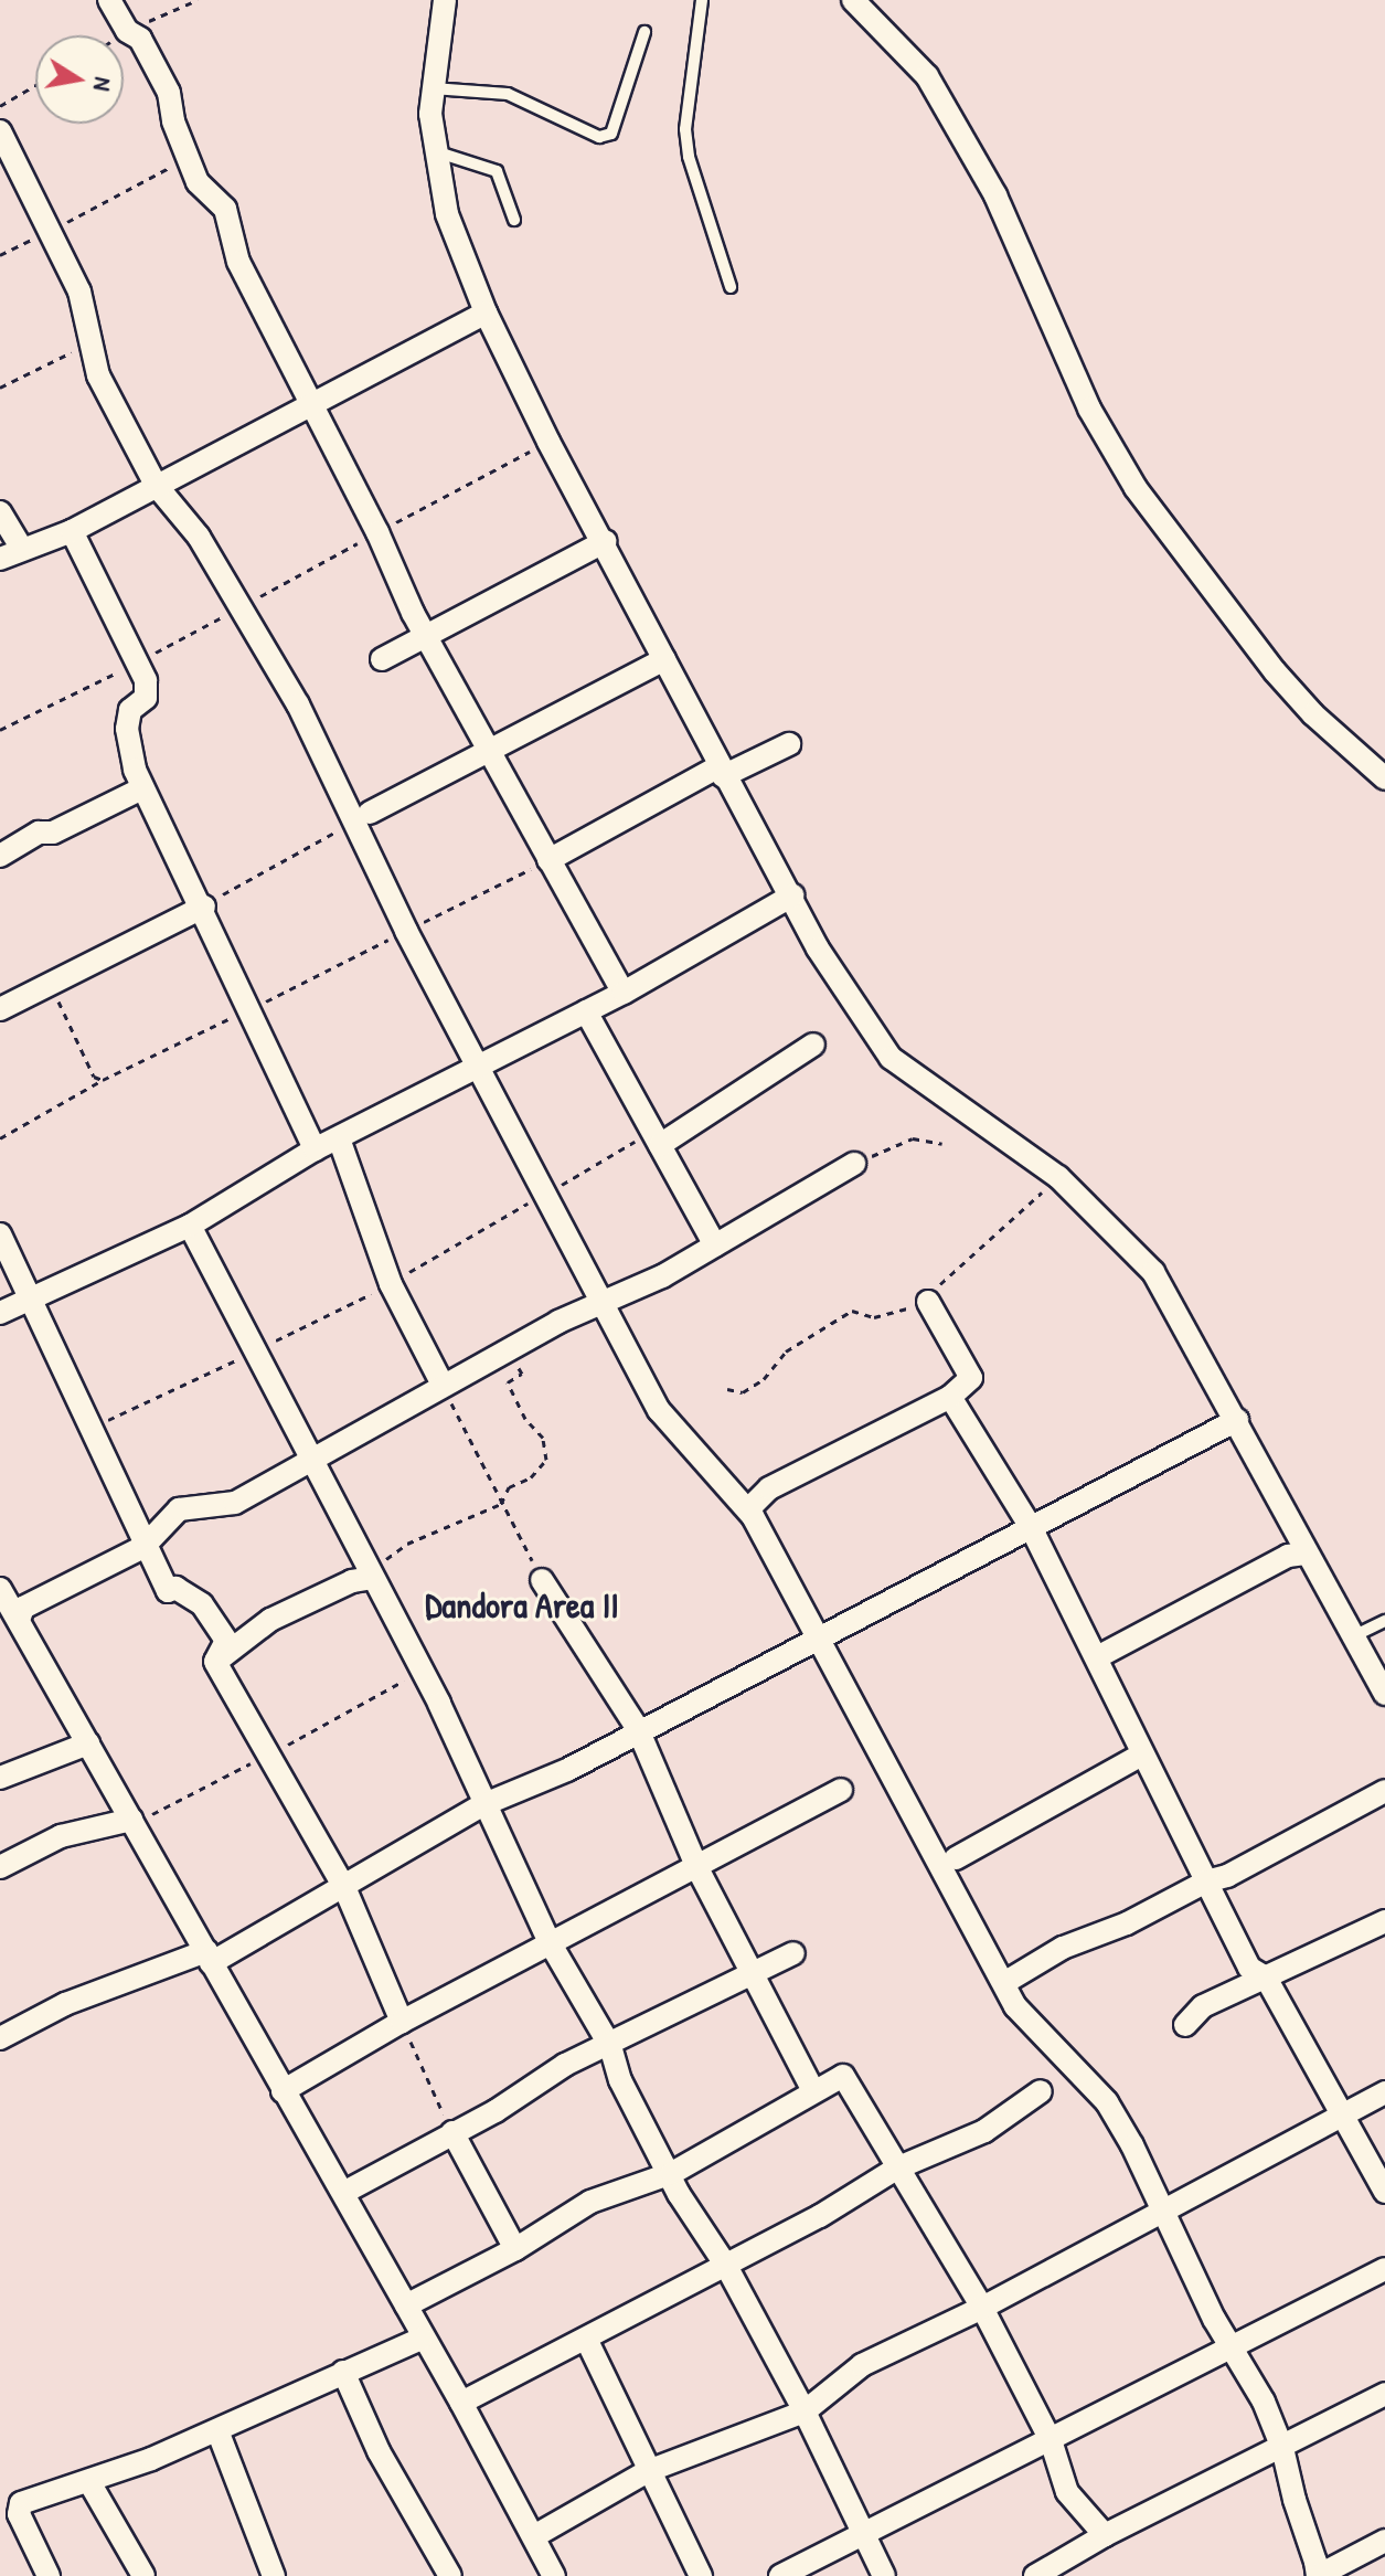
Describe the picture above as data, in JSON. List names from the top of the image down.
{
  "districts": ["Dandora Area II"],
  "north": "right"
}
